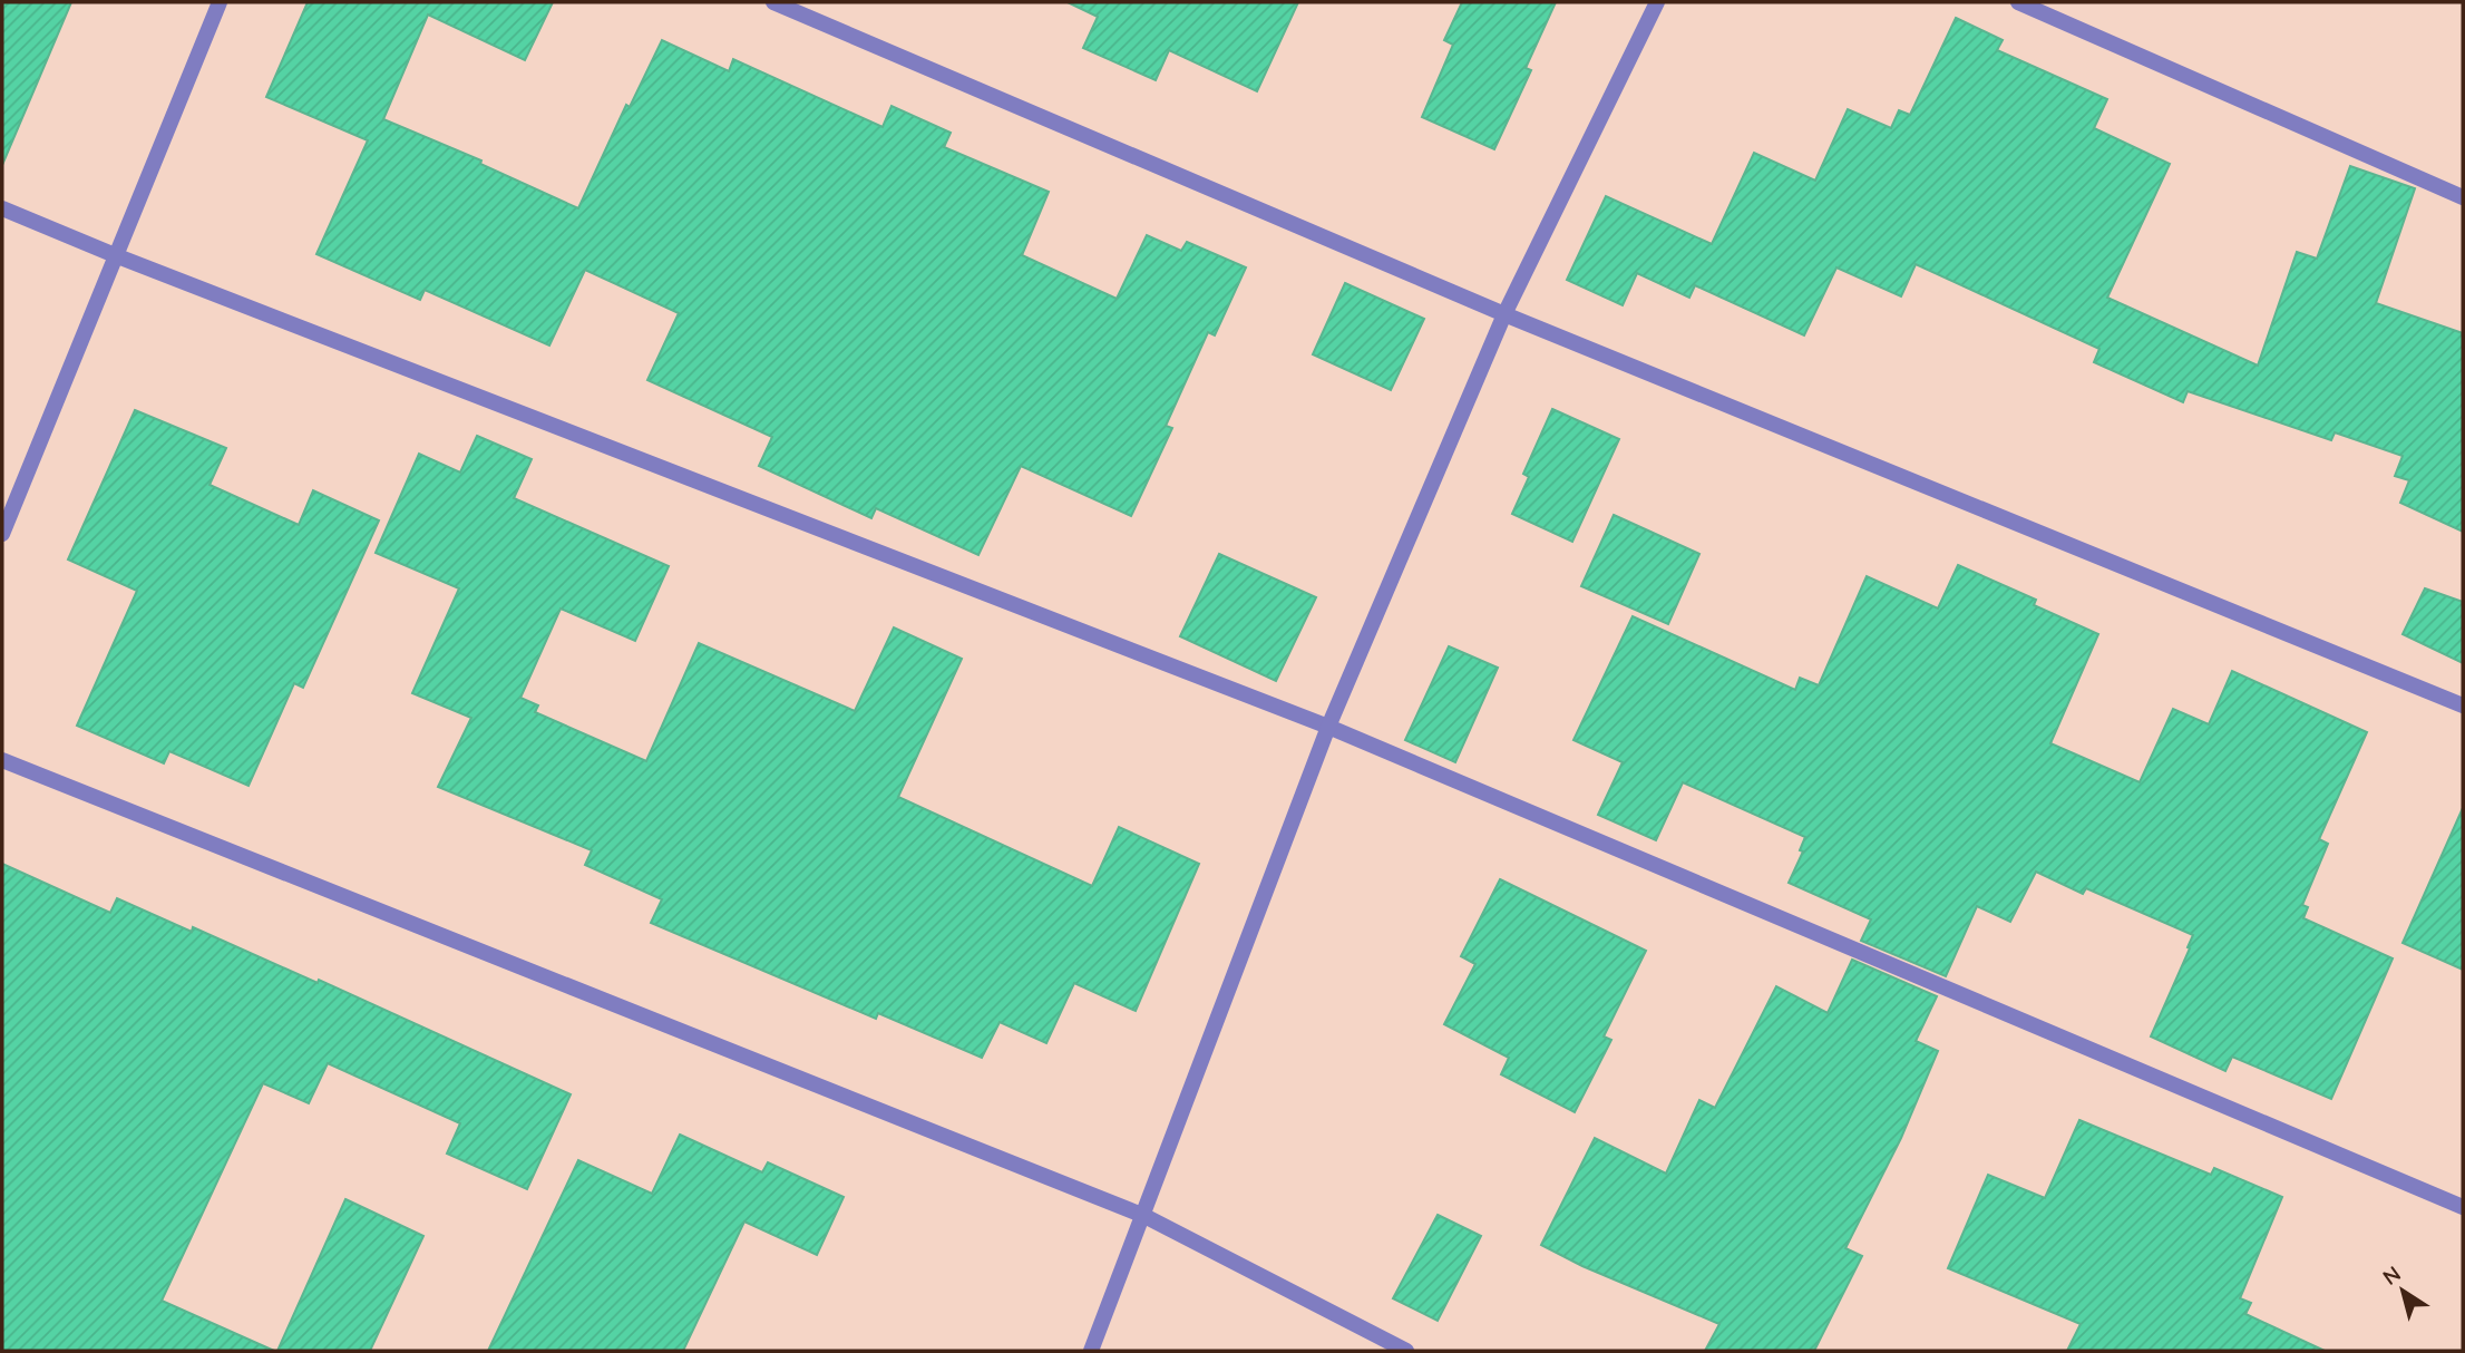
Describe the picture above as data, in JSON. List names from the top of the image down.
{
  "north": "top left"
}
